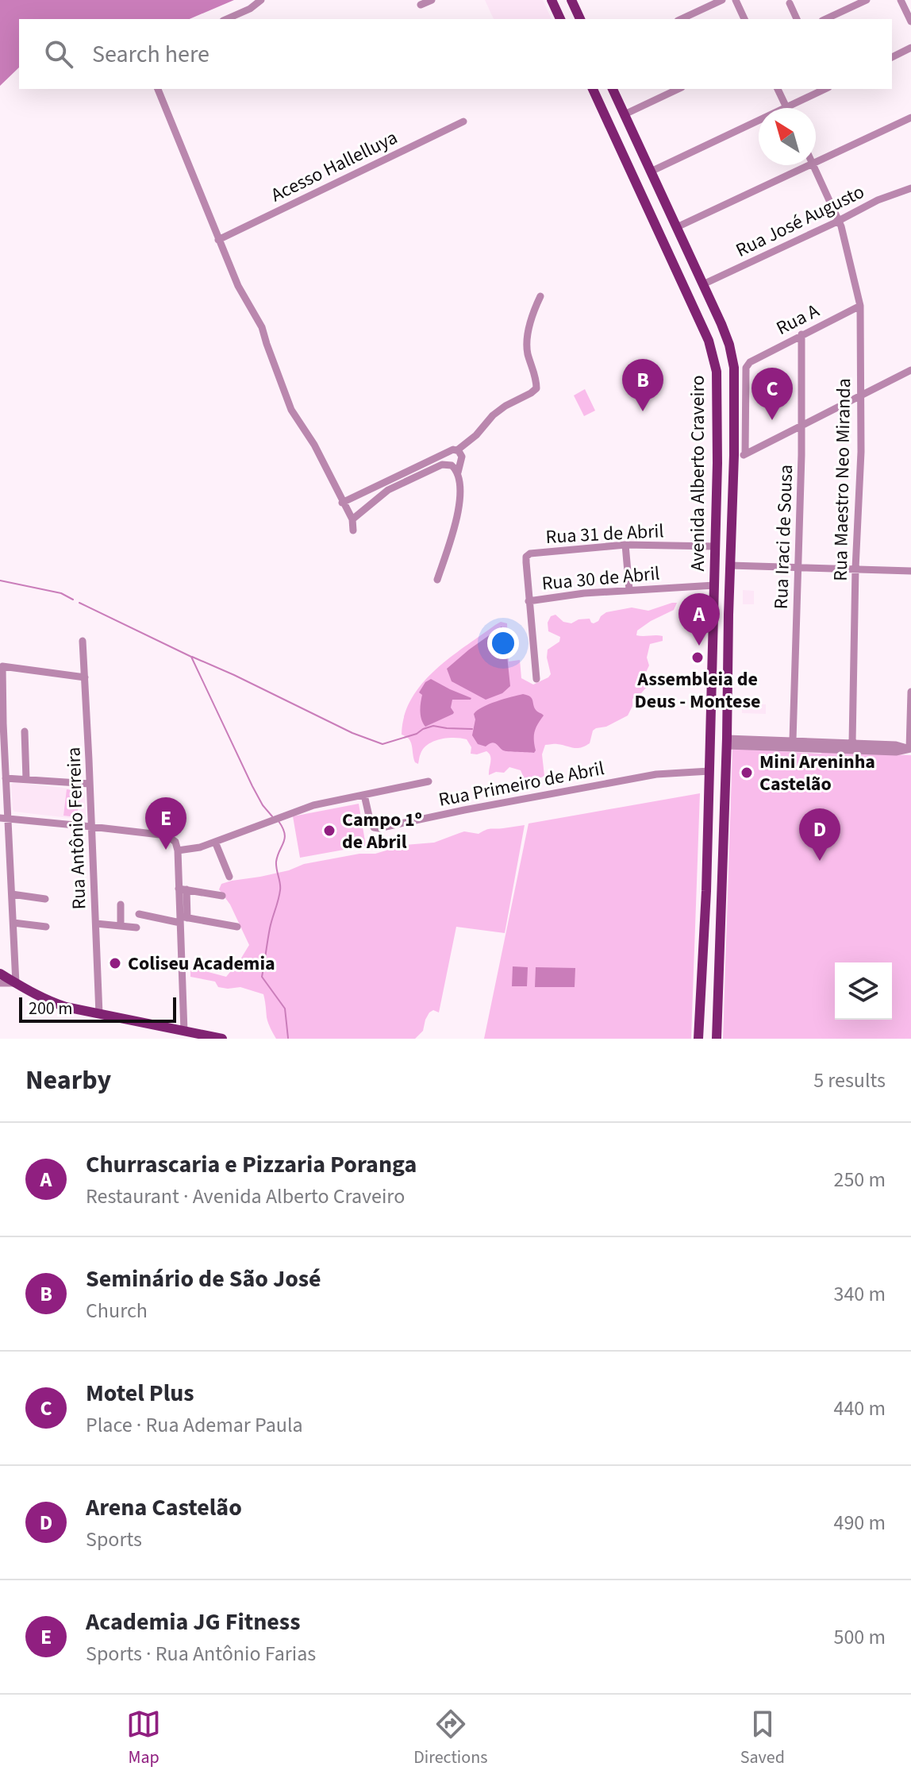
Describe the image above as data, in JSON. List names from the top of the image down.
{
  "streets": {
    "main road": ["Avenida Alberto Craveiro"],
    "street": [
      "Acesso Hallelluya",
      "Rua José Augusto",
      "Rua A",
      "Rua Maestro Neo Miranda",
      "Rua 31 de Abril",
      "Rua Iraci de Sousa",
      "Rua 30 de Abril",
      "Rua Primeiro de Abril",
      "Rua Antônio Ferreira"
    ]
  },
  "crossings": [
    ["Rua José Augusto", "Avenida Alberto Craveiro"],
    ["Rua José Augusto", "Rua Maestro Neo Miranda"],
    ["Rua A", "Rua Maestro Neo Miranda"],
    ["Rua A", "Rua Iraci de Sousa"],
    ["Avenida Alberto Craveiro", "Rua 31 de Abril"],
    ["Avenida Alberto Craveiro", "Rua 30 de Abril"],
    ["Avenida Alberto Craveiro", "Rua Primeiro de Abril"],
    ["Rua 31 de Abril", "Rua 30 de Abril"]
  ],
  "places": [
    "Assembleia de Deus - Montese",
    "Mini Areninha Castelão",
    "Campo 1º de Abril",
    "Coliseu Academia"
  ],
  "scale_bar": "200 m",
  "north": "top left",
  "page": {
    "search": "Search here",
    "pins": [
      "B",
      "C",
      "A",
      "E",
      "D"
    ],
    "scale": "200 m",
    "heading": ["Nearby", "5 results"],
    "list": [
      {
        "mark": "A",
        "name": "Churrascaria e Pizzaria Poranga",
        "note": "Restaurant · Avenida Alberto Craveiro",
        "value": "250 m"
      },
      {
        "mark": "B",
        "name": "Seminário de São José",
        "note": "Church",
        "value": "340 m"
      },
      {
        "mark": "C",
        "name": "Motel Plus",
        "note": "Place · Rua Ademar Paula",
        "value": "440 m"
      },
      {
        "mark": "D",
        "name": "Arena Castelão",
        "note": "Sports",
        "value": "490 m"
      },
      {
        "mark": "E",
        "name": "Academia JG Fitness",
        "note": "Sports · Rua Antônio Farias",
        "value": "500 m"
      }
    ],
    "nav": ["Map", "Directions", "Saved"]
  }
}
